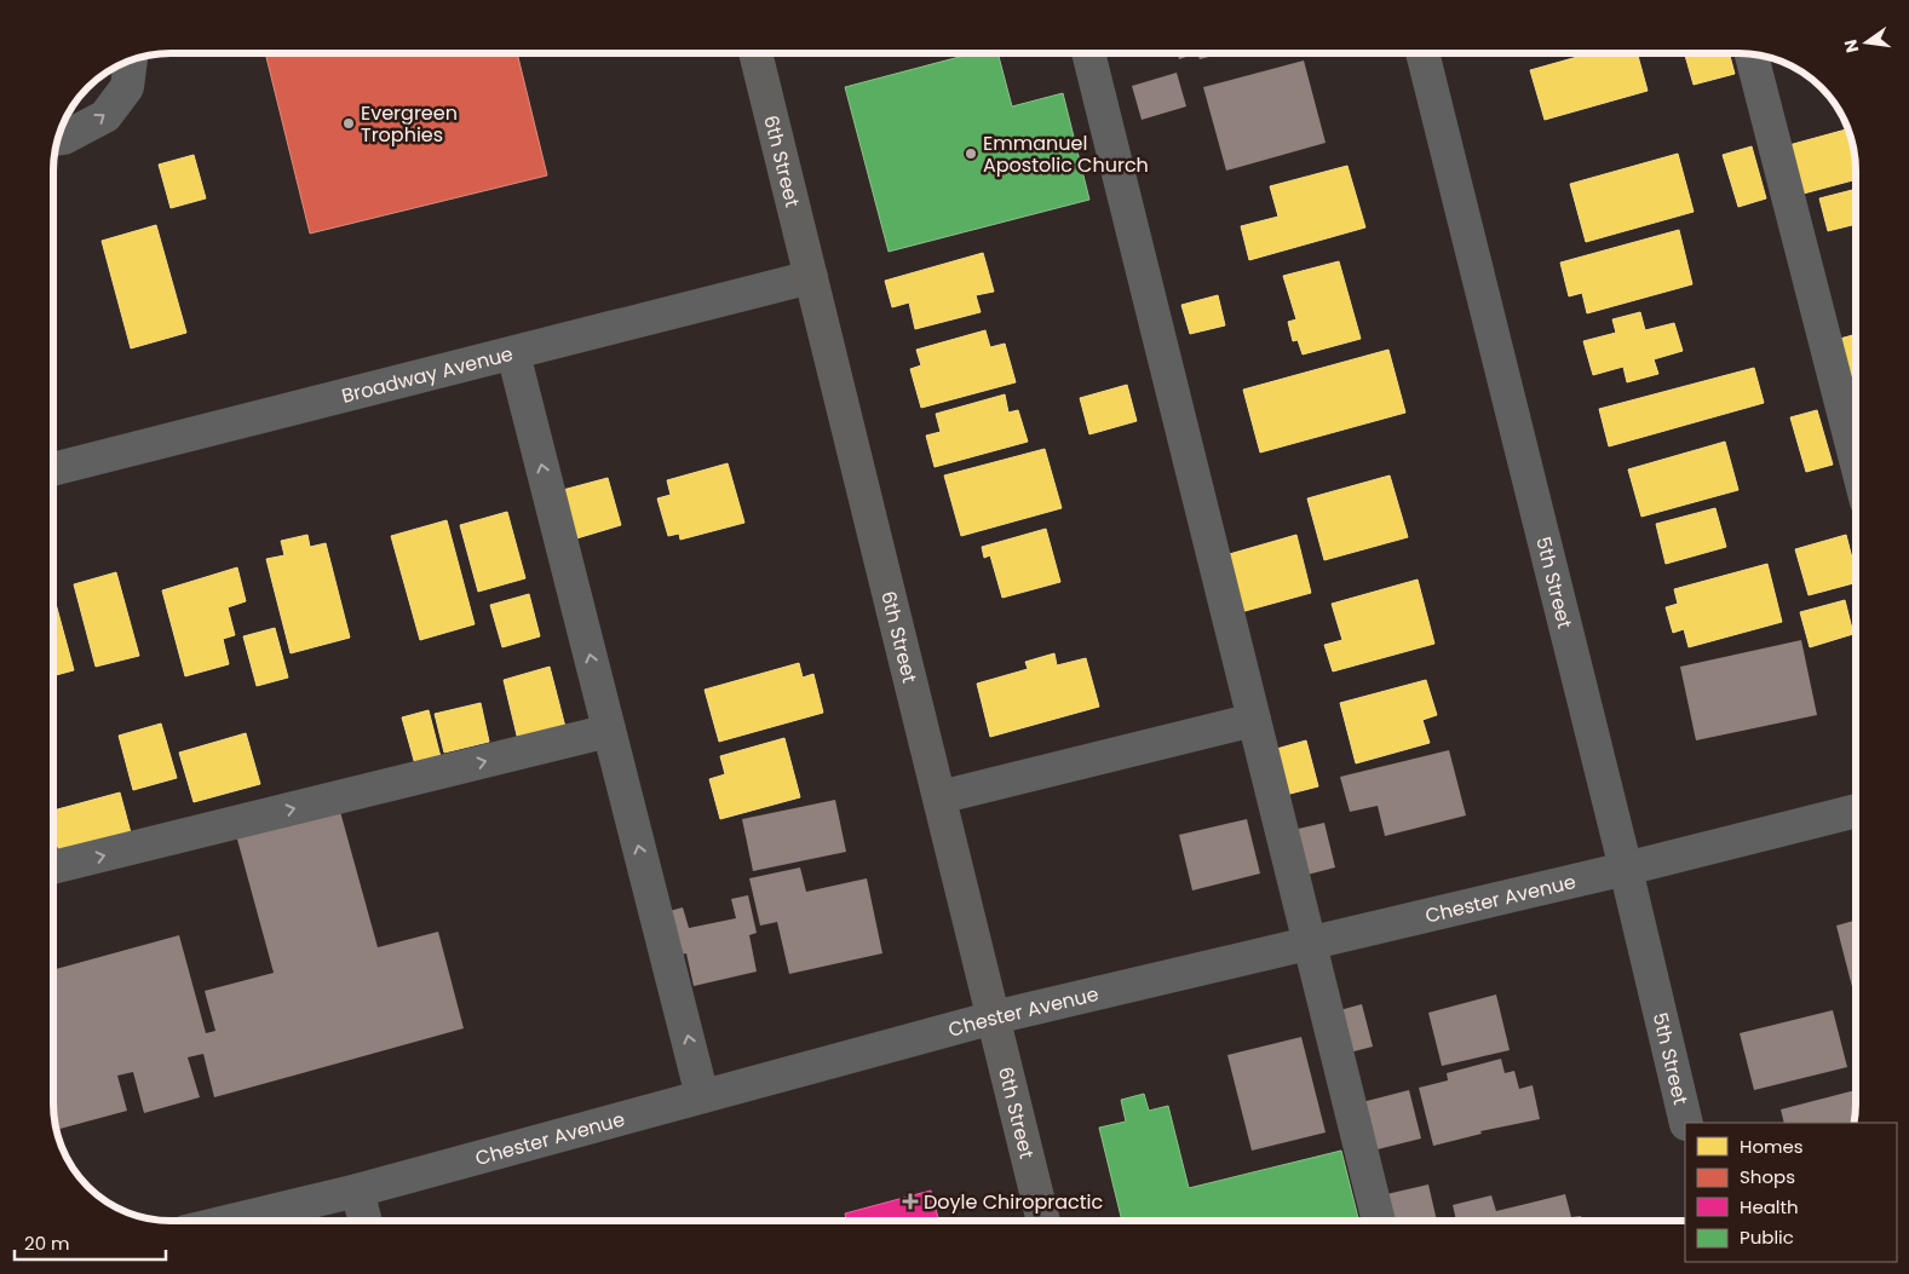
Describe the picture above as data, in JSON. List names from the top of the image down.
{
  "streets": {
    "main road": ["6th Street"],
    "street": ["Broadway Avenue", "5th Street", "Chester Avenue"]
  },
  "crossings": [
    ["6th Street", "Broadway Avenue"],
    ["6th Street", "Chester Avenue"],
    ["5th Street", "Chester Avenue"]
  ],
  "places": {
    "other": ["Evergreen Trophies", "Emmanuel Apostolic Church"],
    "health": ["Doyle Chiropractic"]
  },
  "legend": [
    "Homes",
    "Shops",
    "Health",
    "Public"
  ],
  "scale_bar": "20 m",
  "north": "left"
}
